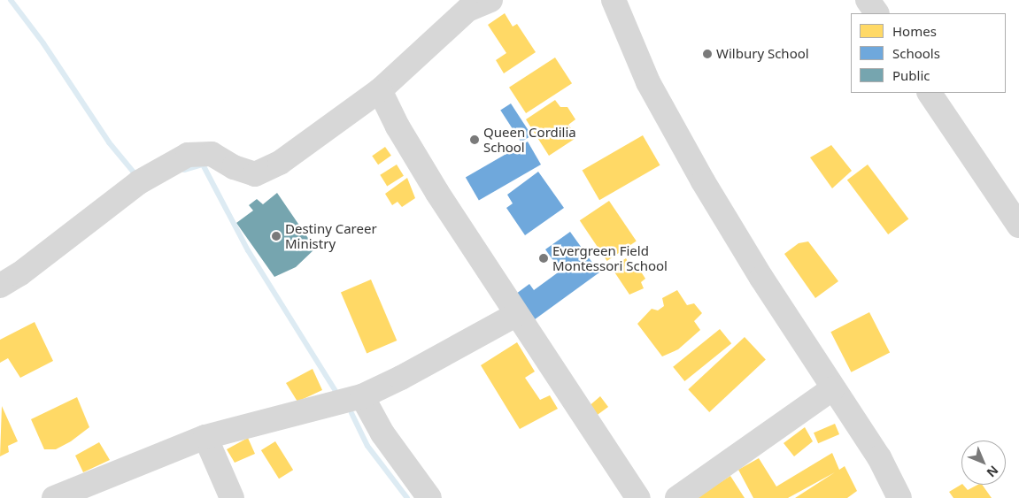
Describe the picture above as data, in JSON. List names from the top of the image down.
{
  "places": [
    "Wilbury School",
    "Queen Cordilia School",
    "Destiny Career Ministry",
    "Evergreen Field Montessori School"
  ],
  "legend": ["Homes", "Schools", "Public"],
  "north": "bottom right"
}
